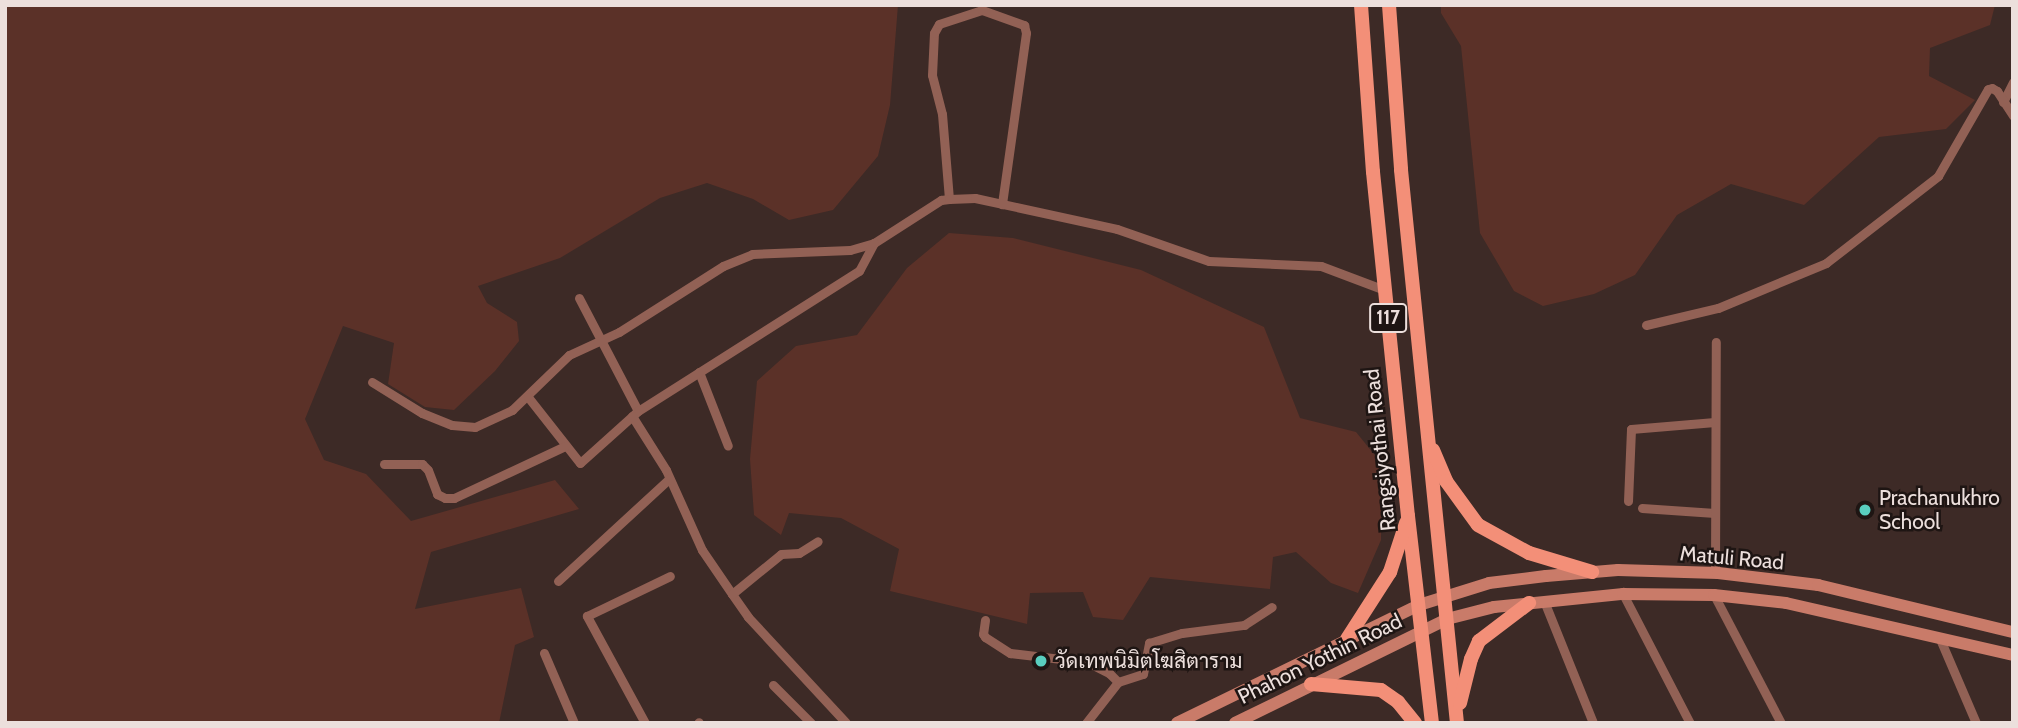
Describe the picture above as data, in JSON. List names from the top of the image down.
{
  "streets": {
    "main road": [
      "117",
      "Rangsiyothai Road",
      "Matuli Road",
      "Phahon Yothin Road"
    ]
  },
  "crossings": [
    ["117", "Matuli Road"],
    ["117", "Phahon Yothin Road"],
    ["Rangsiyothai Road", "Phahon Yothin Road"],
    ["Matuli Road", "Phahon Yothin Road"]
  ],
  "places": ["Prachanukhro School", "วัดเทพนิมิตโฆสิตาราม"]
}
